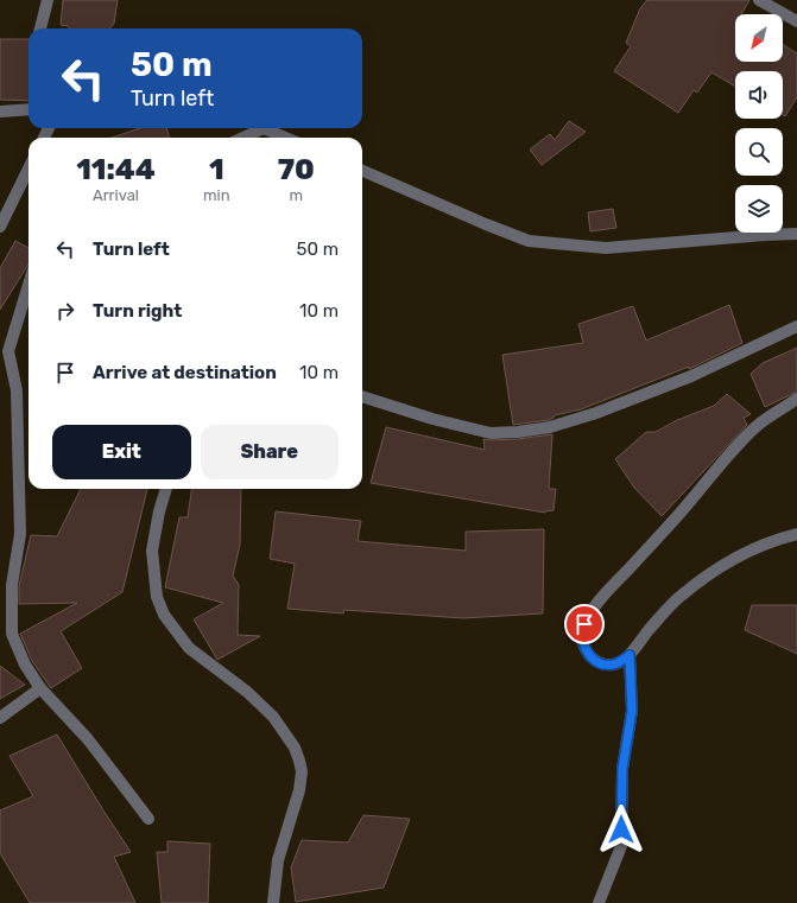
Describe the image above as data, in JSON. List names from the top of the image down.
{
  "north": "bottom left",
  "page": {
    "turn": ["50 m", "Turn left"],
    "eta": [
      "11:44",
      "Arrival",
      "1",
      "min",
      "70",
      "m"
    ],
    "list": [
      {
        "name": "Turn left",
        "value": "50 m"
      },
      {
        "name": "Turn right",
        "value": "10 m"
      },
      {
        "name": "Arrive at destination",
        "value": "10 m"
      }
    ],
    "buttons": ["Exit", "Share"]
  }
}
